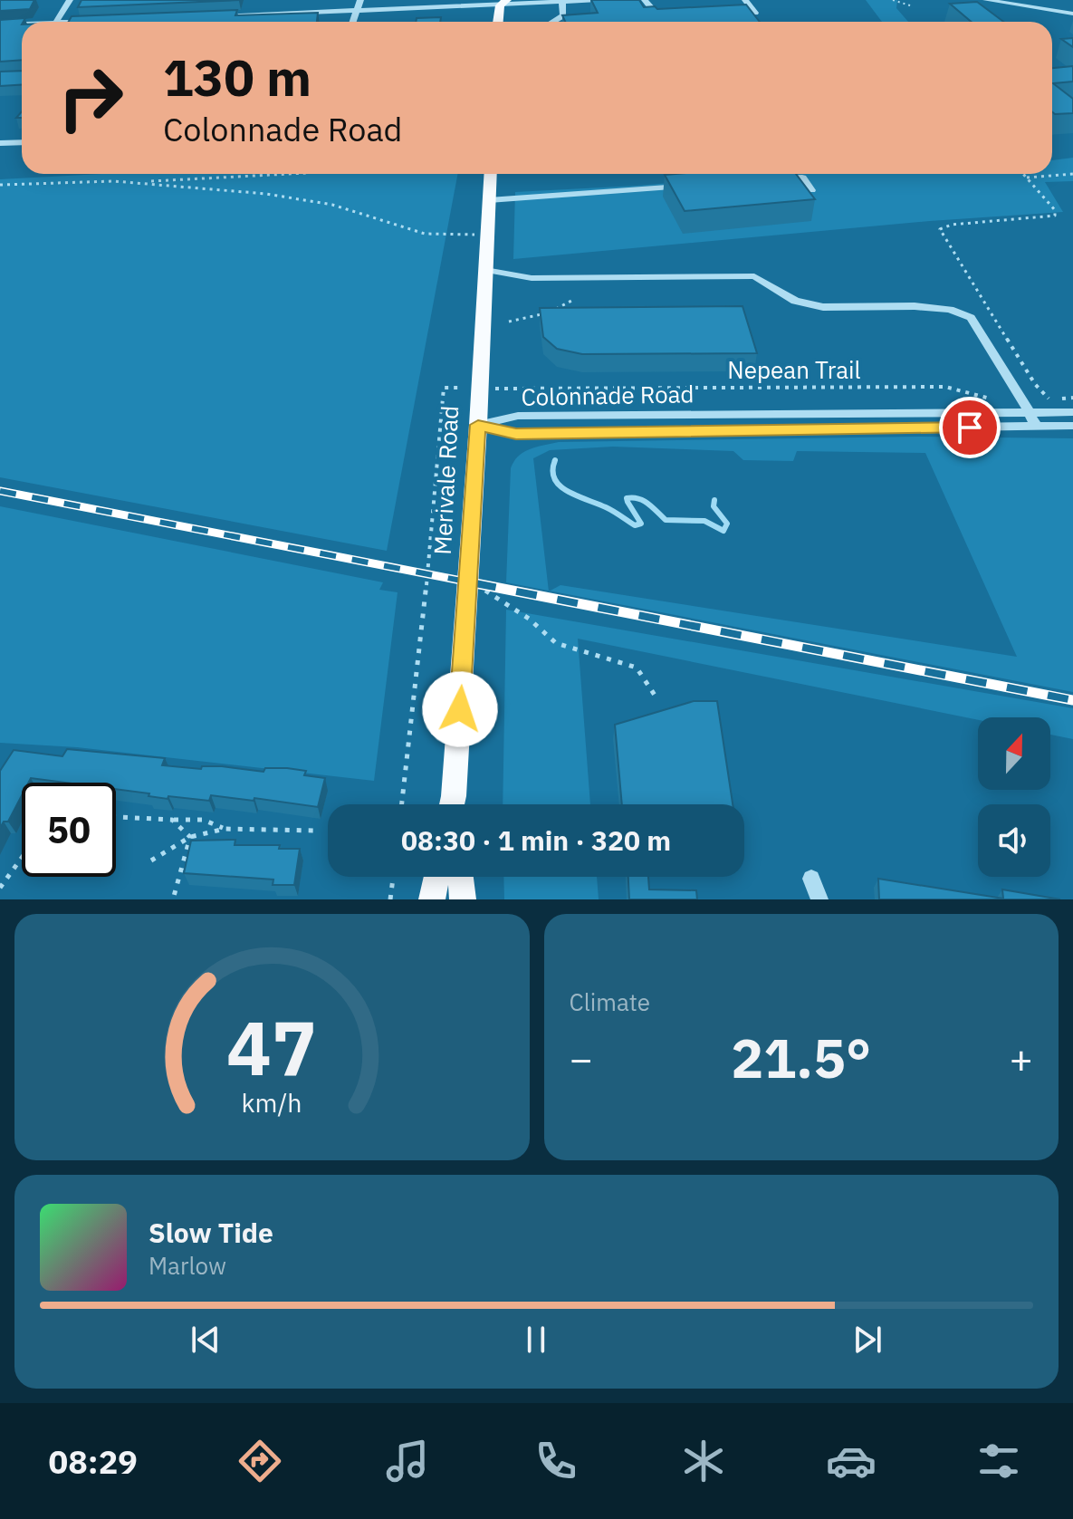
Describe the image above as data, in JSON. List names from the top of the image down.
{
  "streets": {
    "main road": ["Merivale Road"],
    "street": ["Colonnade Road"],
    "path": ["Nepean Trail"]
  },
  "crossings": [
    ["Colonnade Road", "Merivale Road"]
  ],
  "north": "top",
  "page": {
    "turn": ["130 m", "Colonnade Road"],
    "limit": "50",
    "trip": "08:30 · 1 min · 320 m",
    "tile": "Climate",
    "heat": ["−", "21.5°", "+"],
    "song": ["Slow Tide", "Marlow"],
    "tabs": "08:29",
    "gauge": ["47", "km/h"]
  }
}
